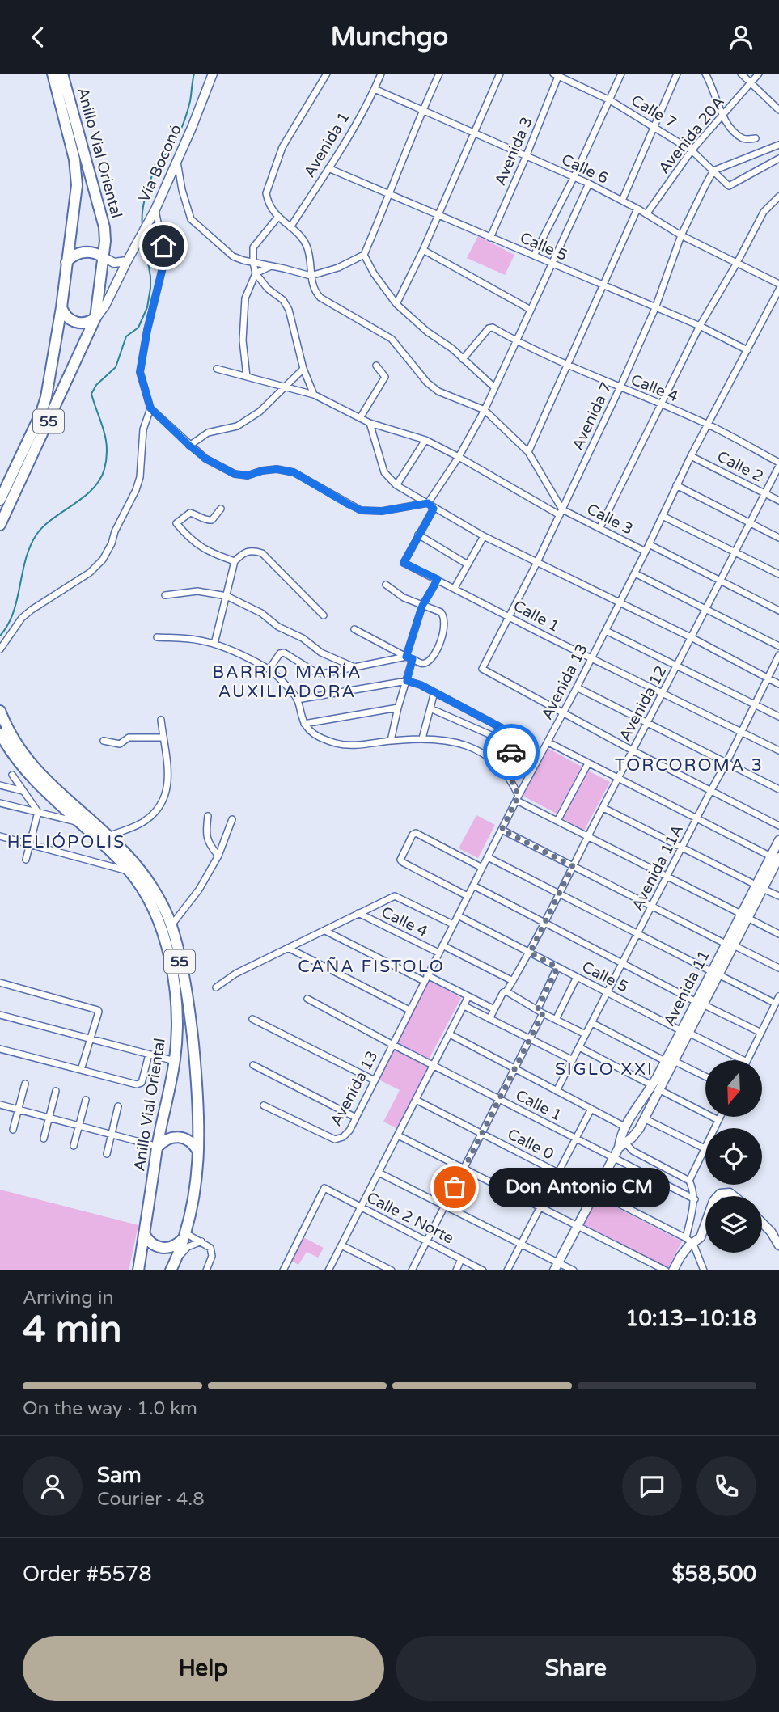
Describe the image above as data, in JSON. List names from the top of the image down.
{
  "streets": {
    "highway": ["Anillo Vial Oriental", "55"],
    "street": [
      "Calle 7",
      "Avenida 20A",
      "Avenida 1",
      "Avenida 3",
      "Vía Boconó",
      "Calle 6",
      "Calle 5",
      "Calle 4",
      "Avenida 7",
      "Calle 2",
      "Calle 3",
      "Calle 1",
      "Avenida 13",
      "Avenida 12",
      "Avenida 11A",
      "Avenida 11",
      "Calle 0",
      "Calle 2 Norte"
    ]
  },
  "crossings": [
    ["Calle 7", "Avenida 20A"],
    ["Calle 7", "Avenida 3"],
    ["Calle 7", "Avenida 7"],
    ["Avenida 20A", "Calle 6"],
    ["Avenida 1", "Calle 6"],
    ["Avenida 1", "Calle 5"],
    ["Avenida 3", "Calle 6"],
    ["Avenida 3", "Calle 5"],
    ["Anillo Vial Oriental", "Vía Boconó"],
    ["Calle 6", "Avenida 7"],
    ["Calle 5", "Avenida 7"],
    ["Calle 5", "Avenida 13"],
    ["Calle 5", "Avenida 12"],
    ["Calle 5", "Avenida 11A"],
    ["Calle 5", "Avenida 11"],
    ["Calle 4", "Avenida 7"],
    ["Calle 4", "Avenida 13"],
    ["Calle 4", "Avenida 12"],
    ["Avenida 7", "Calle 3"],
    ["Avenida 7", "Calle 1"],
    ["Avenida 7", "Avenida 13"],
    ["Calle 2", "Avenida 13"],
    ["Calle 2", "Avenida 12"],
    ["Calle 3", "Avenida 13"],
    ["Calle 1", "Avenida 13"],
    ["Calle 1", "Avenida 12"],
    ["Calle 1", "Avenida 11A"],
    ["Calle 1", "Avenida 11"],
    ["Avenida 11", "Calle 0"]
  ],
  "districts": [
    "BARRIO MARÍA AUXILIADORA",
    "TORCOROMA 3",
    "HELIÓPOLIS",
    "CAÑA FISTOLO",
    "SIGLO XXI"
  ],
  "places": ["Don Antonio CM"],
  "north": "bottom",
  "page": {
    "header": "Munchgo",
    "bubble": "Don Antonio CM",
    "heading": ["4 min", "Arriving in", "10:13–10:18"],
    "panel": [
      "Sam",
      "Courier · 4.8",
      "Order #5578",
      "$58,500"
    ],
    "bar": "On the way · 1.0 km",
    "buttons": ["Help", "Share"]
  }
}
